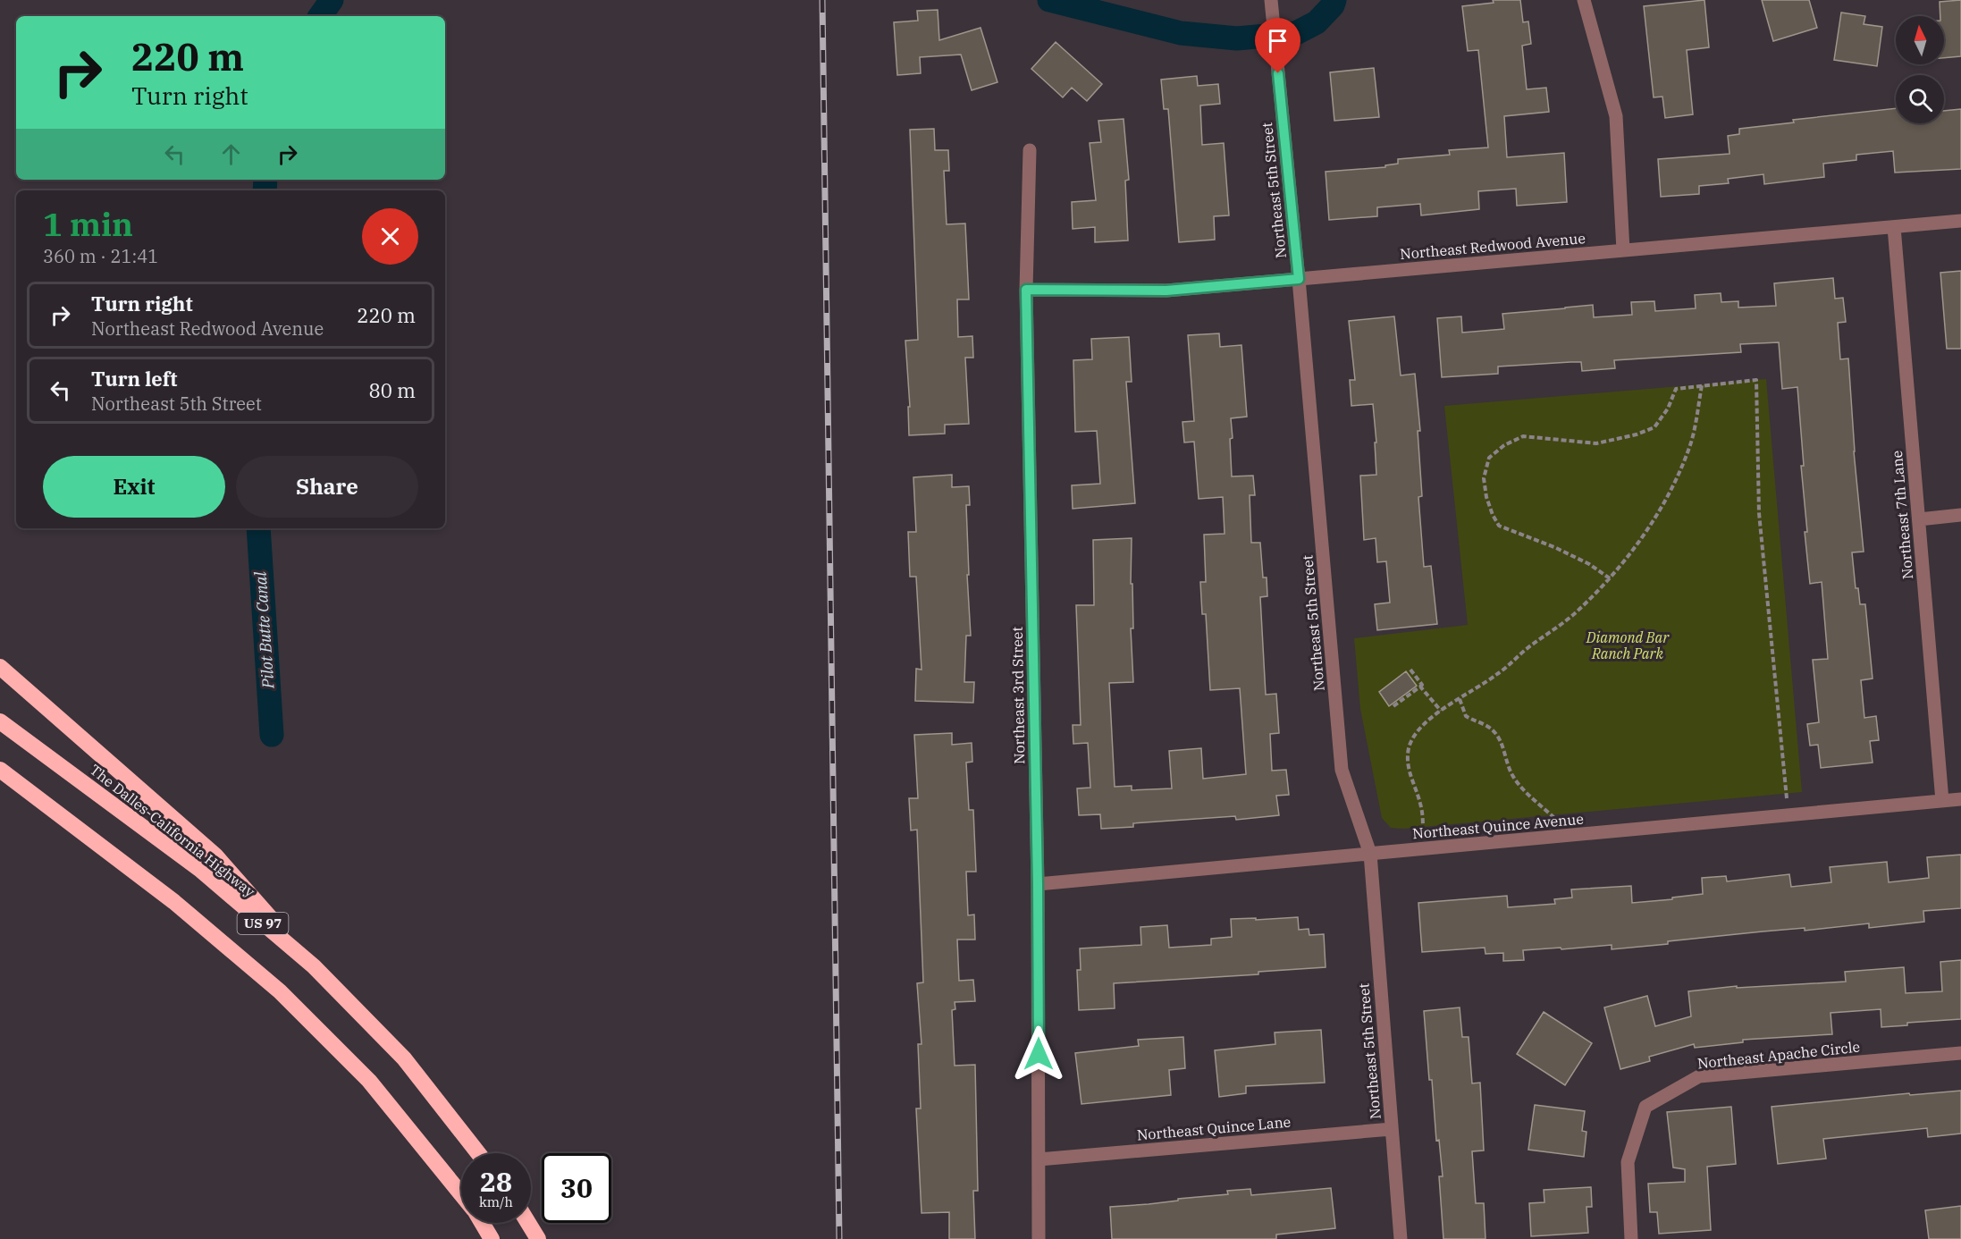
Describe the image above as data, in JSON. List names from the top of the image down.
{
  "streets": {
    "highway": ["The Dalles-California Highway", "US 97"],
    "street": [
      "Northeast 5th Street",
      "Northeast Redwood Avenue",
      "Northeast 7th Lane",
      "Northeast 3rd Street",
      "Northeast Quince Avenue",
      "Northeast Apache Circle",
      "Northeast Quince Lane"
    ]
  },
  "crossings": [
    ["Northeast 5th Street", "Northeast Redwood Avenue"],
    ["Northeast 5th Street", "Northeast Quince Avenue"],
    ["Northeast 5th Street", "Northeast Quince Lane"],
    ["Northeast Redwood Avenue", "Northeast 7th Lane"],
    ["Northeast Redwood Avenue", "Northeast 3rd Street"],
    ["Northeast 7th Lane", "Northeast Quince Avenue"],
    ["Northeast 3rd Street", "Northeast Quince Avenue"],
    ["Northeast 3rd Street", "Northeast Quince Lane"]
  ],
  "water": ["Pilot Butte Canal"],
  "parks": ["Diamond Bar Ranch Park"],
  "north": "top",
  "page": {
    "turn": ["220 m", "Turn right"],
    "heading": ["1 min", "360 m · 21:41"],
    "list": [
      {
        "name": "Turn right",
        "note": "Northeast Redwood Avenue",
        "value": "220 m"
      },
      {
        "name": "Turn left",
        "note": "Northeast 5th Street",
        "value": "80 m"
      }
    ],
    "buttons": ["Exit", "Share"],
    "speed": "28 km/h",
    "limit": "30"
  }
}
